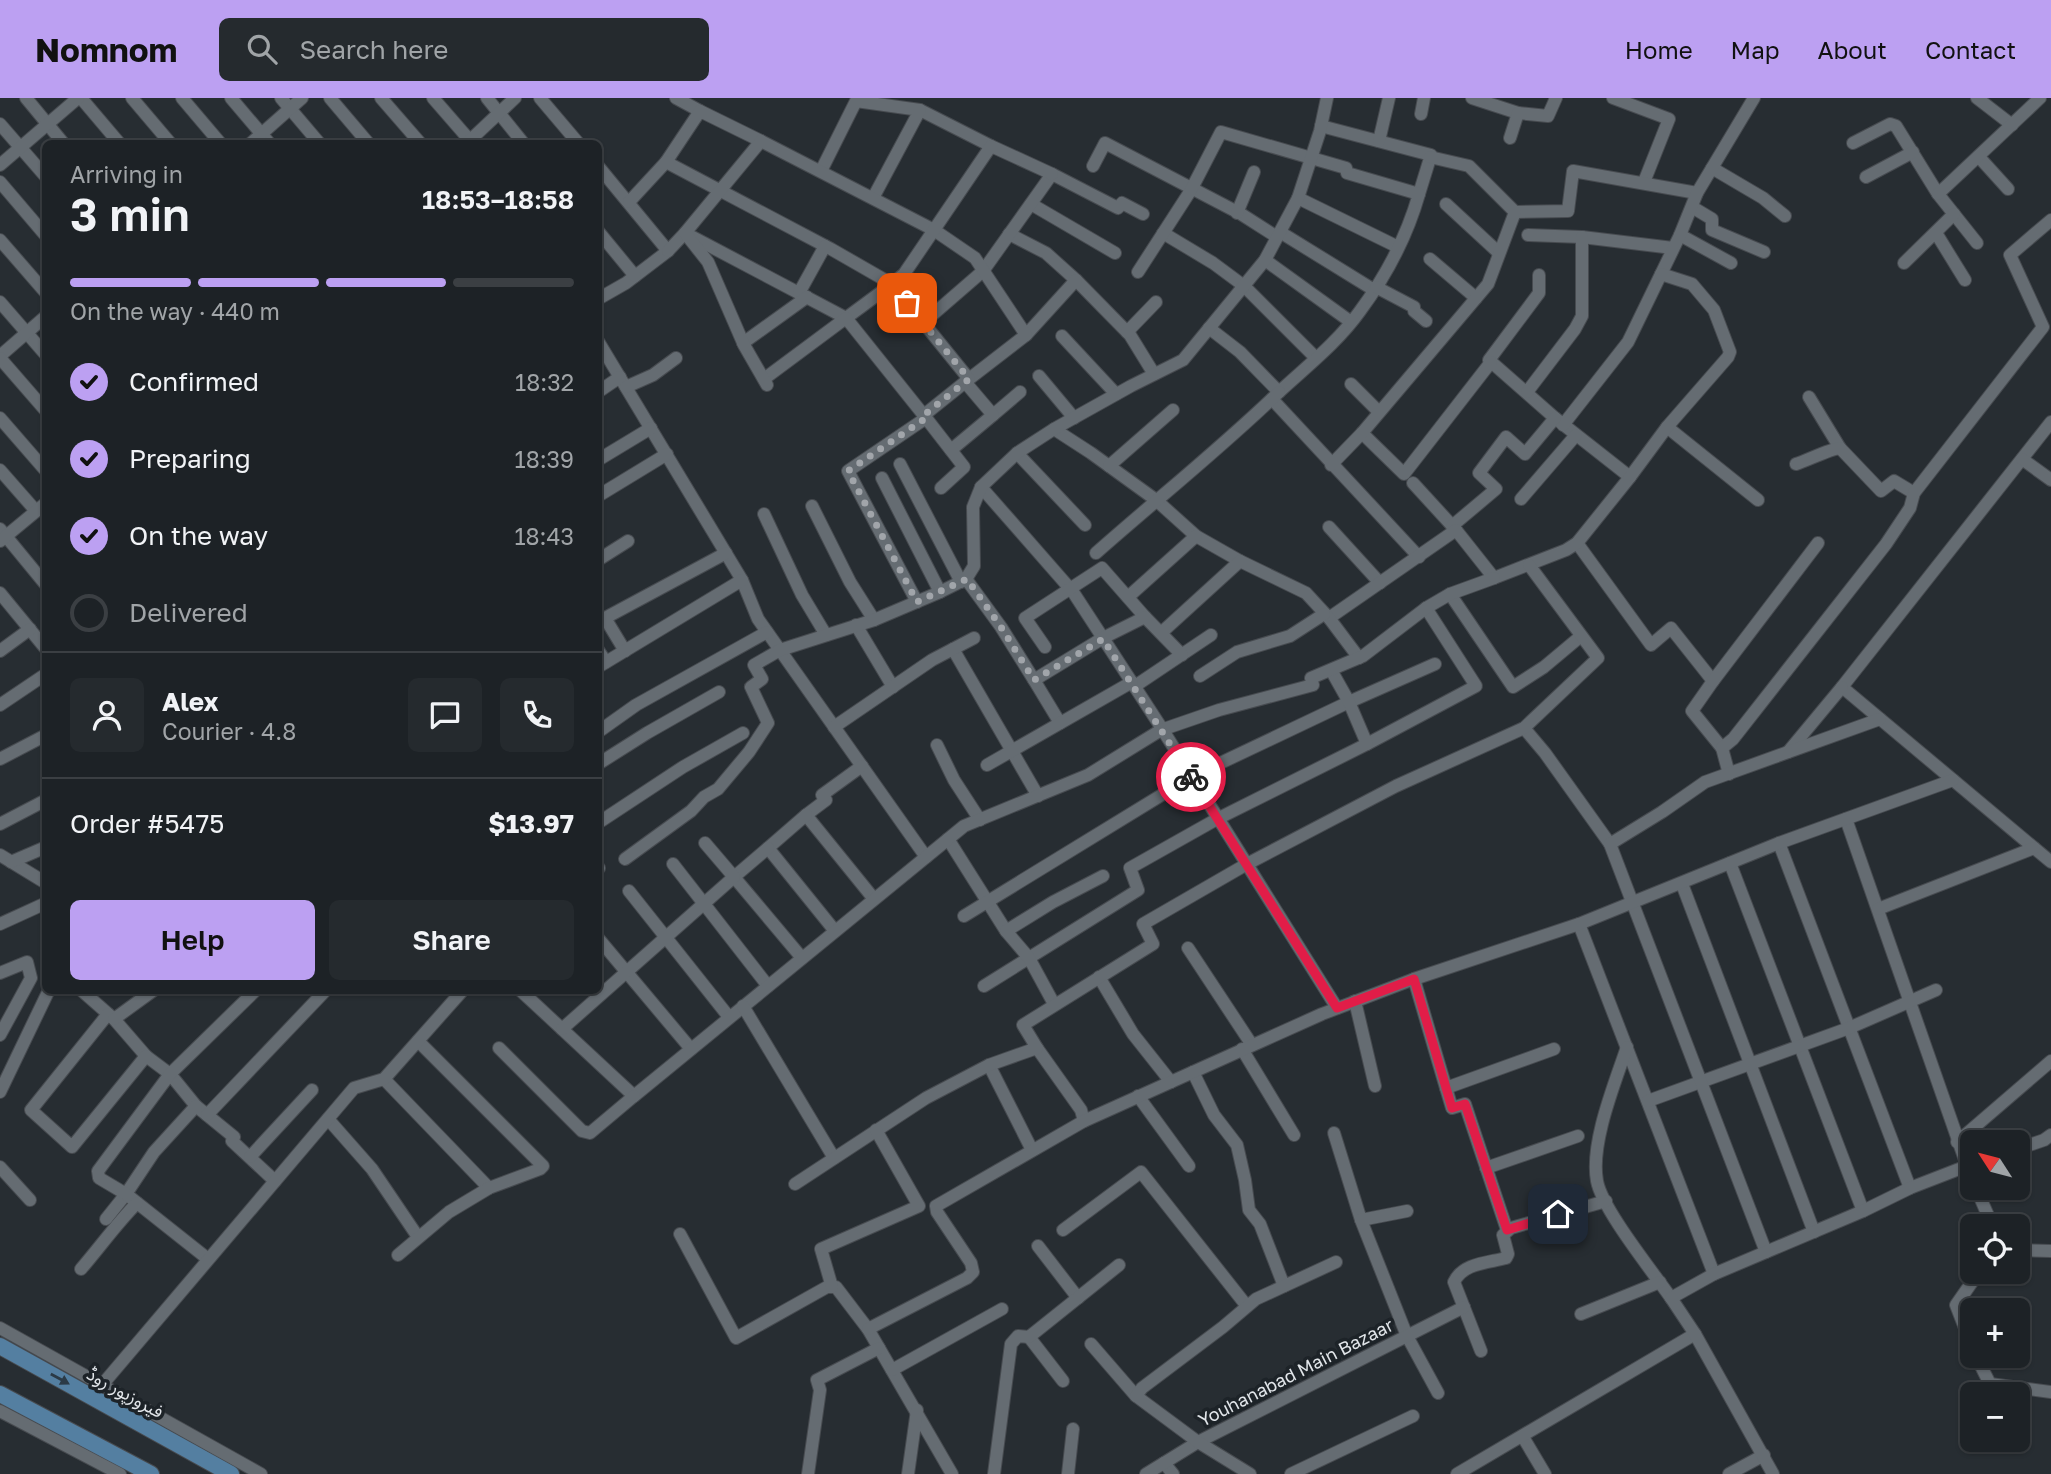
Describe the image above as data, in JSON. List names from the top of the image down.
{
  "streets": {
    "main road": ["فیروزپور روڈ"],
    "street": ["Youhanabad Main Bazaar"]
  },
  "north": "top left",
  "page": {
    "header": "Nomnom",
    "search": "Search here",
    "nav": [
      "Home",
      "Map",
      "About",
      "Contact"
    ],
    "heading": ["3 min", "Arriving in", "18:53–18:58"],
    "panel": [
      "Alex",
      "Courier · 4.8",
      "Order #5475",
      "$13.97"
    ],
    "bar": "On the way · 440 m",
    "list": [
      ["Confirmed", "18:32"],
      ["Preparing", "18:39"],
      ["On the way", "18:43"],
      "Delivered"
    ],
    "buttons": ["Help", "Share"],
    "map_buttons": ["+", "−"]
  }
}
